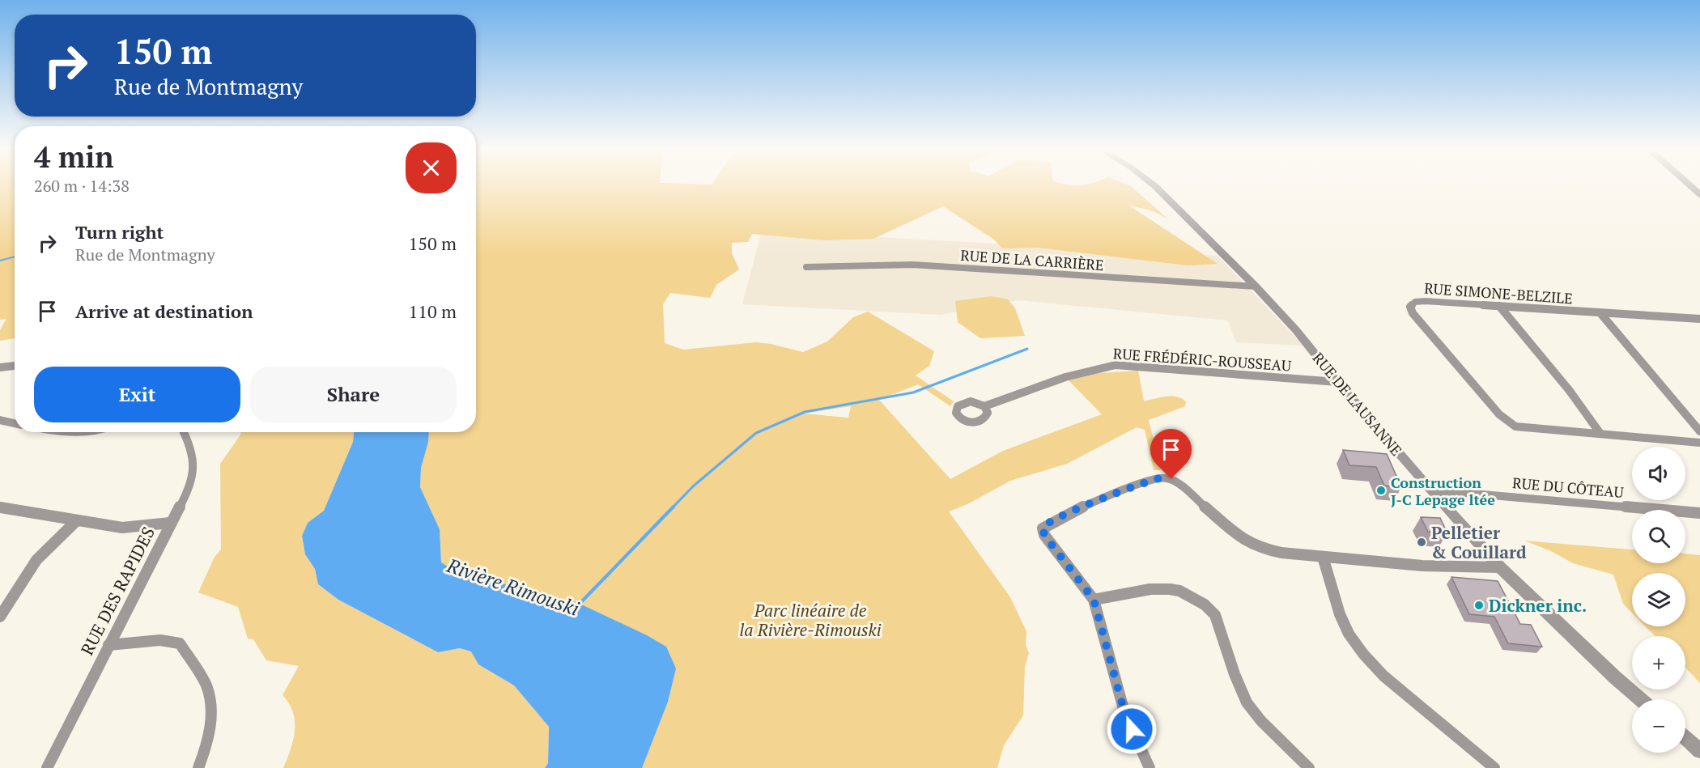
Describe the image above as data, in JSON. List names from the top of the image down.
{
  "streets": {
    "street": [
      "RUE DE LA CARRIÈRE",
      "RUE SIMONE-BELZILE",
      "RUE FRÉDÉRIC-ROUSSEAU",
      "RUE DE LAUSANNE",
      "RUE DU CÔTEAU",
      "RUE DES RAPIDES"
    ]
  },
  "crossings": [
    ["RUE DE LA CARRIÈRE", "RUE DE LAUSANNE"],
    ["RUE FRÉDÉRIC-ROUSSEAU", "RUE DE LAUSANNE"],
    ["RUE DE LAUSANNE", "RUE DU CÔTEAU"]
  ],
  "water": ["Rivière Rimouski"],
  "parks": ["Parc linéaire de la Rivière-Rimouski"],
  "places": ["Construction J-C Lepage ltée", "Pelletier & Couillard", "Dickner inc."],
  "page": {
    "turn": ["150 m", "Rue de Montmagny"],
    "heading": ["4 min", "260 m · 14:38"],
    "list": [
      {
        "name": "Turn right",
        "note": "Rue de Montmagny",
        "value": "150 m"
      },
      {
        "name": "Arrive at destination",
        "value": "110 m"
      }
    ],
    "buttons": ["Exit", "Share"],
    "map_buttons": ["+", "−"]
  }
}
